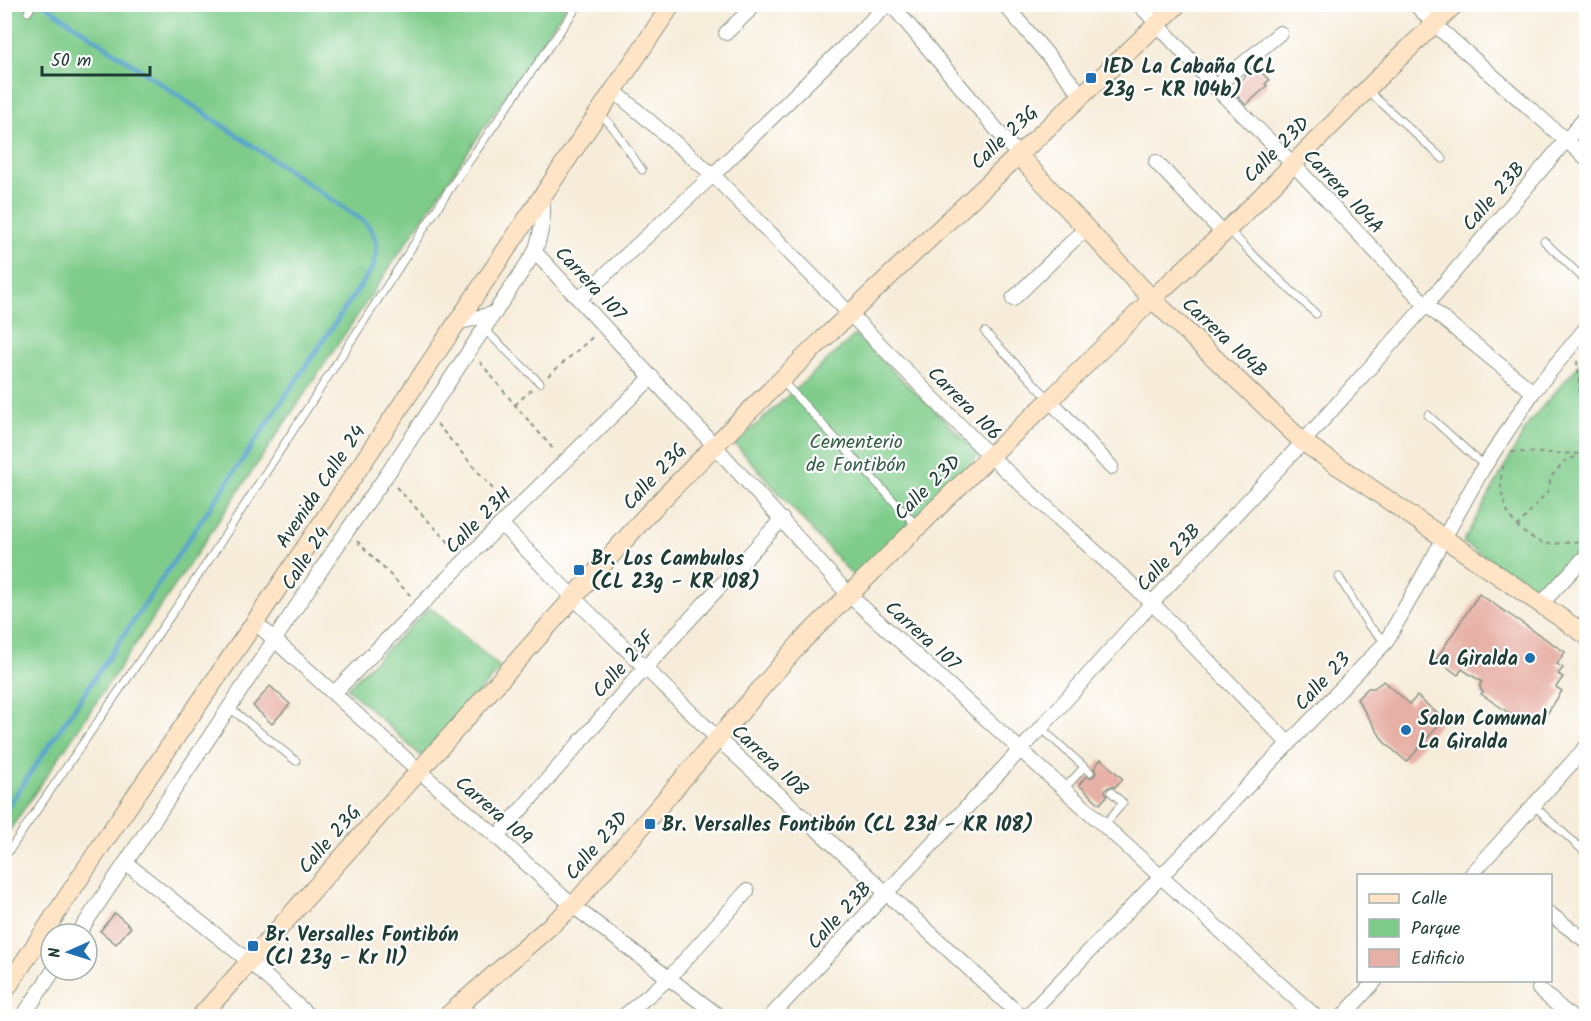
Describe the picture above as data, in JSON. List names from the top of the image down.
{
  "streets": {
    "street": [
      "Calle 23G",
      "Calle 23D",
      "Carrera 104A",
      "Calle 23B",
      "Carrera 107",
      "Carrera 104B",
      "Carrera 106",
      "Avenida Calle 24",
      "Calle 23H",
      "Calle 24",
      "Calle 23F",
      "Calle 23",
      "Carrera 108",
      "Carrera 109"
    ]
  },
  "crossings": [
    ["Calle 23G", "Carrera 104A"],
    ["Calle 23G", "Carrera 107"],
    ["Calle 23G", "Carrera 104B"],
    ["Calle 23G", "Carrera 106"],
    ["Calle 23G", "Carrera 108"],
    ["Calle 23G", "Carrera 109"],
    ["Calle 23D", "Carrera 104A"],
    ["Calle 23D", "Carrera 107"],
    ["Calle 23D", "Carrera 104B"],
    ["Calle 23D", "Carrera 106"],
    ["Calle 23D", "Carrera 108"],
    ["Calle 23D", "Carrera 109"],
    ["Carrera 104A", "Calle 23B"],
    ["Carrera 104A", "Calle 23"],
    ["Calle 23B", "Carrera 107"],
    ["Calle 23B", "Carrera 104B"],
    ["Calle 23B", "Carrera 106"],
    ["Calle 23B", "Carrera 108"],
    ["Carrera 107", "Calle 23H"],
    ["Carrera 107", "Calle 24"],
    ["Carrera 107", "Calle 23F"],
    ["Carrera 107", "Calle 23"],
    ["Carrera 104B", "Calle 23"],
    ["Carrera 106", "Avenida Calle 24"],
    ["Carrera 106", "Calle 23"],
    ["Avenida Calle 24", "Calle 24"],
    ["Avenida Calle 24", "Carrera 109"],
    ["Calle 23H", "Carrera 108"],
    ["Calle 23H", "Carrera 109"],
    ["Calle 24", "Carrera 109"],
    ["Calle 23F", "Carrera 108"],
    ["Calle 23F", "Carrera 109"]
  ],
  "parks": ["Cementerio de Fontibón"],
  "places": {
    "transit": [
      "IED La Cabaña (CL 23g - KR 104b)",
      "Br. Los Cambulos (CL 23g - KR 108)",
      "Br. Versalles Fontibón (CL 23d - KR 108)",
      "Br. Versalles Fontibón (Cl 23g - Kr 11)"
    ],
    "other": ["La Giralda", "Salon Comunal La Giralda"]
  },
  "legend": ["Calle", "Parque", "Edificio"],
  "scale_bar": "50 m",
  "north": "left"
}
